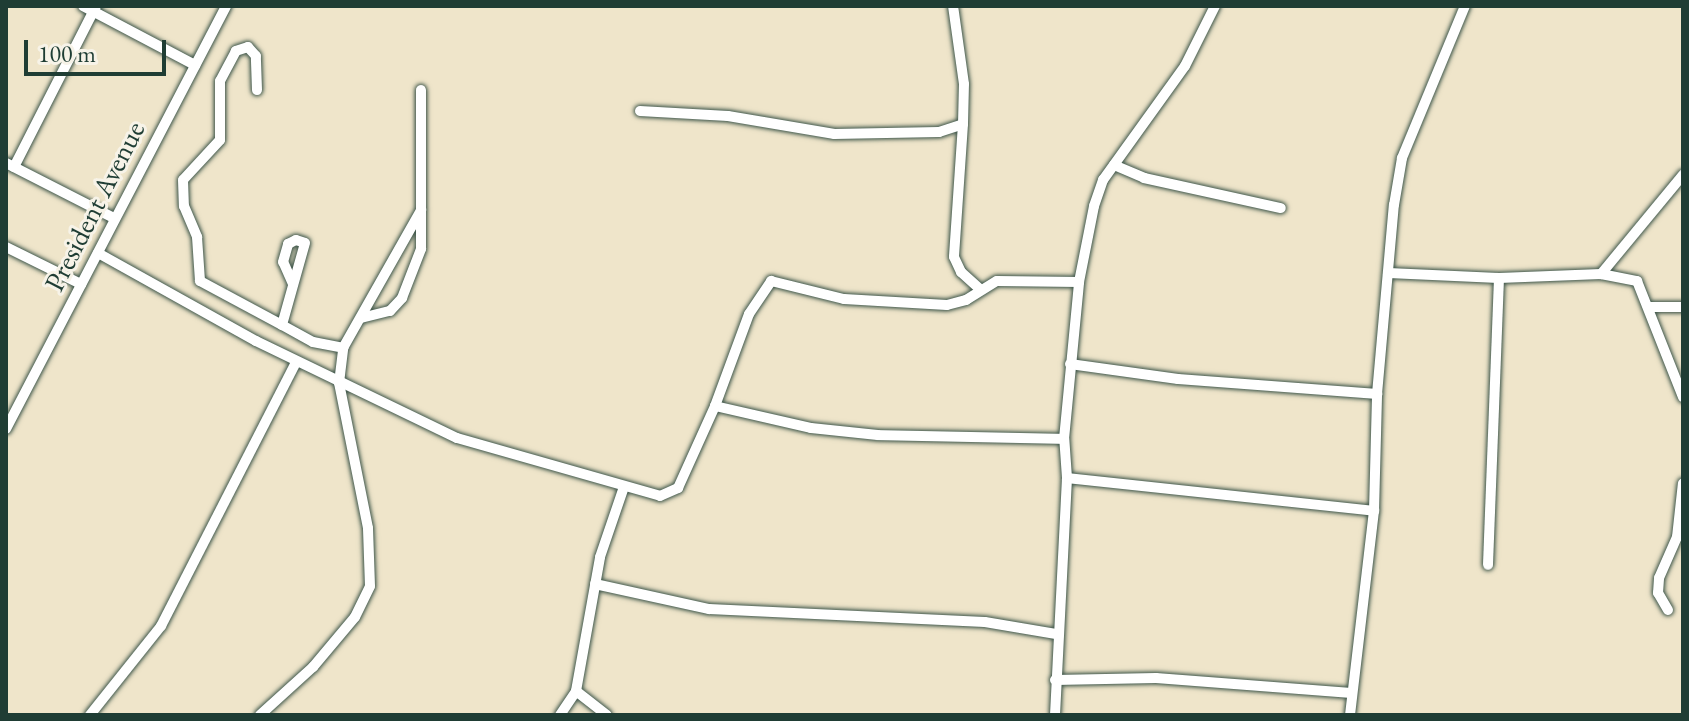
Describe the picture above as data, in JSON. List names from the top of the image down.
{
  "streets": {
    "street": ["President Avenue"]
  },
  "scale_bar": "100 m"
}
